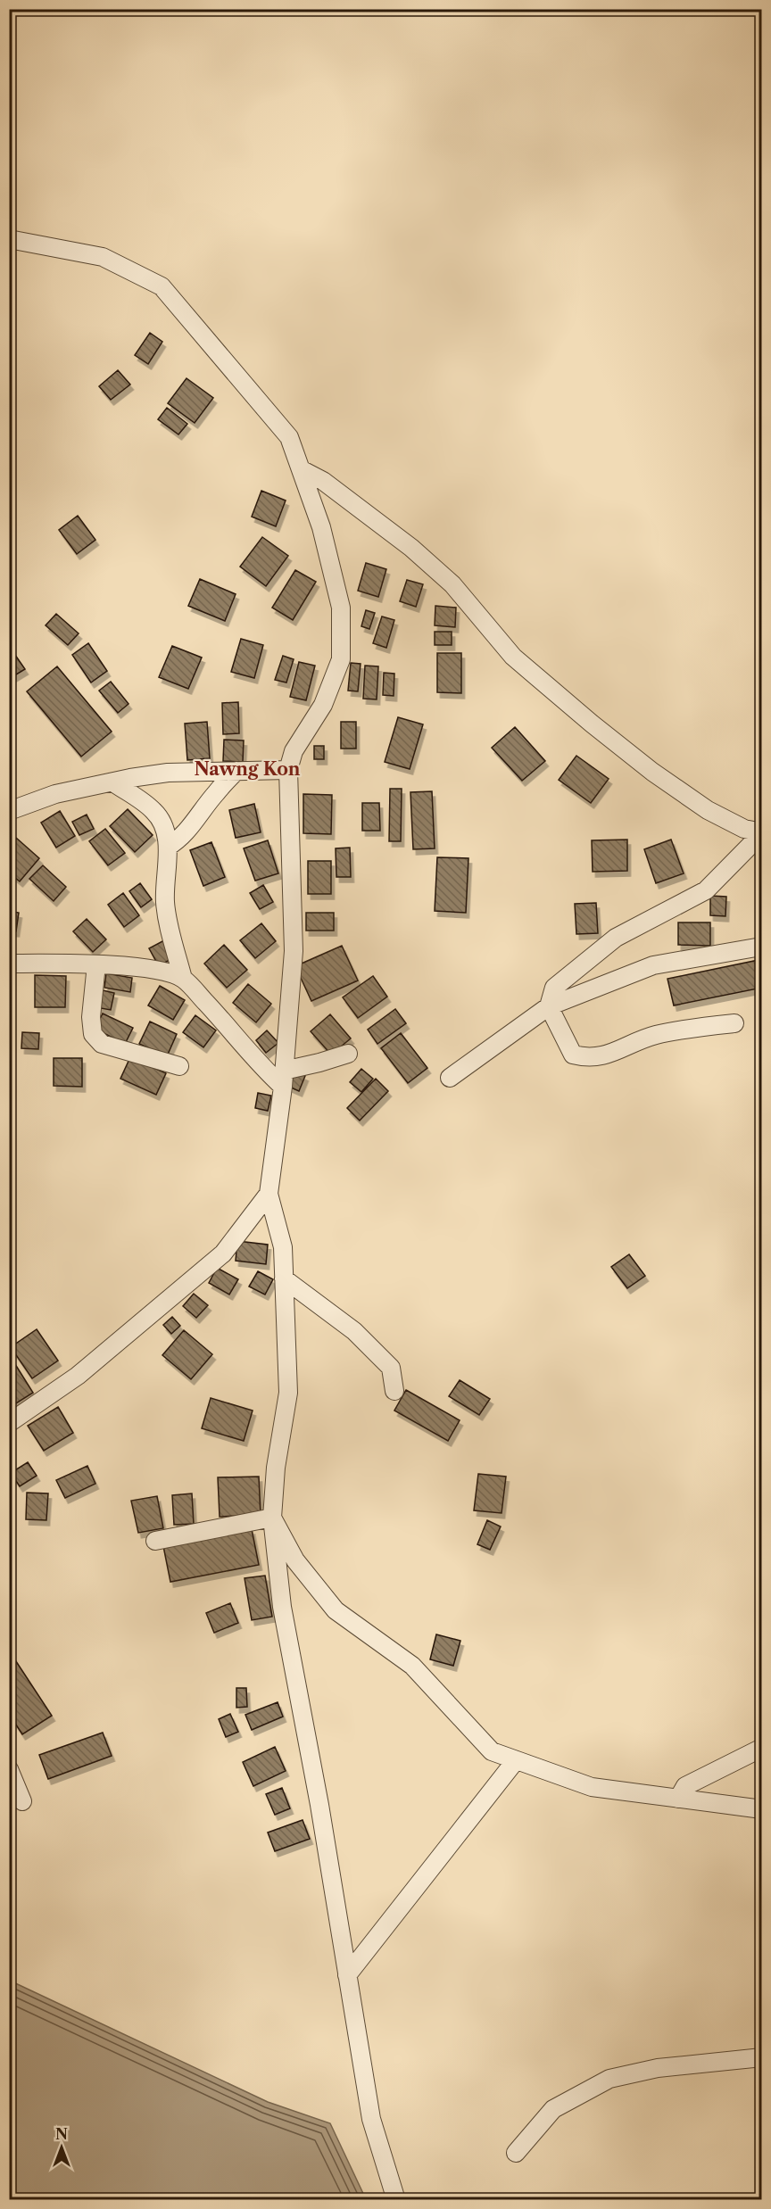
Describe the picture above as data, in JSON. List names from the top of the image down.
{
  "districts": ["Nawng Kon"],
  "north": "top"
}
